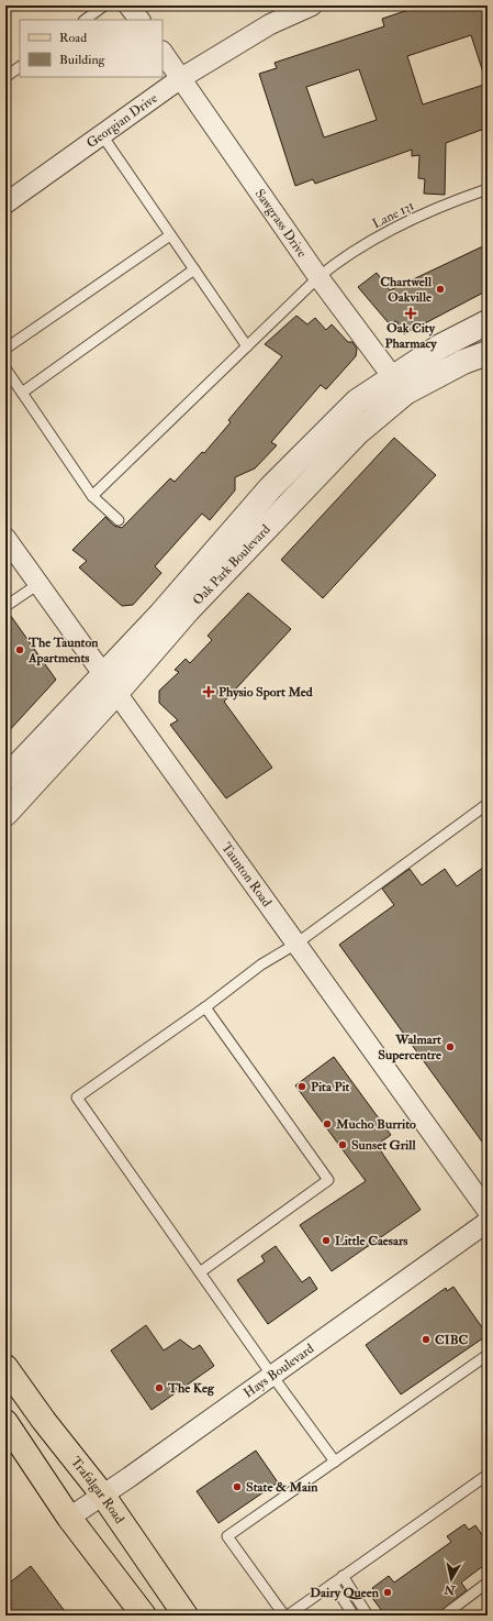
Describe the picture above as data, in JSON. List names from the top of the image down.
{
  "streets": {
    "main road": ["Trafalgar Road"],
    "street": [
      "Georgian Drive",
      "Sawgrass Drive",
      "Oak Park Boulevard",
      "Taunton Road",
      "Hays Boulevard"
    ],
    "lane": ["Lane 131"]
  },
  "crossings": [
    ["Georgian Drive", "Sawgrass Drive"],
    ["Lane 131", "Sawgrass Drive"],
    ["Sawgrass Drive", "Oak Park Boulevard"],
    ["Oak Park Boulevard", "Taunton Road"],
    ["Hays Boulevard", "Trafalgar Road"]
  ],
  "places": {
    "other": [
      "Chartwell Oakville",
      "The Taunton Apartments",
      "Walmart Supercentre",
      "Pita Pit",
      "Mucho Burrito",
      "Sunset Grill",
      "Little Caesars",
      "CIBC",
      "The Keg",
      "State & Main",
      "Dairy Queen"
    ],
    "health": ["Oak City Pharmacy", "Physio Sport Med"]
  },
  "legend": ["Road", "Building"],
  "north": "bottom"
}
